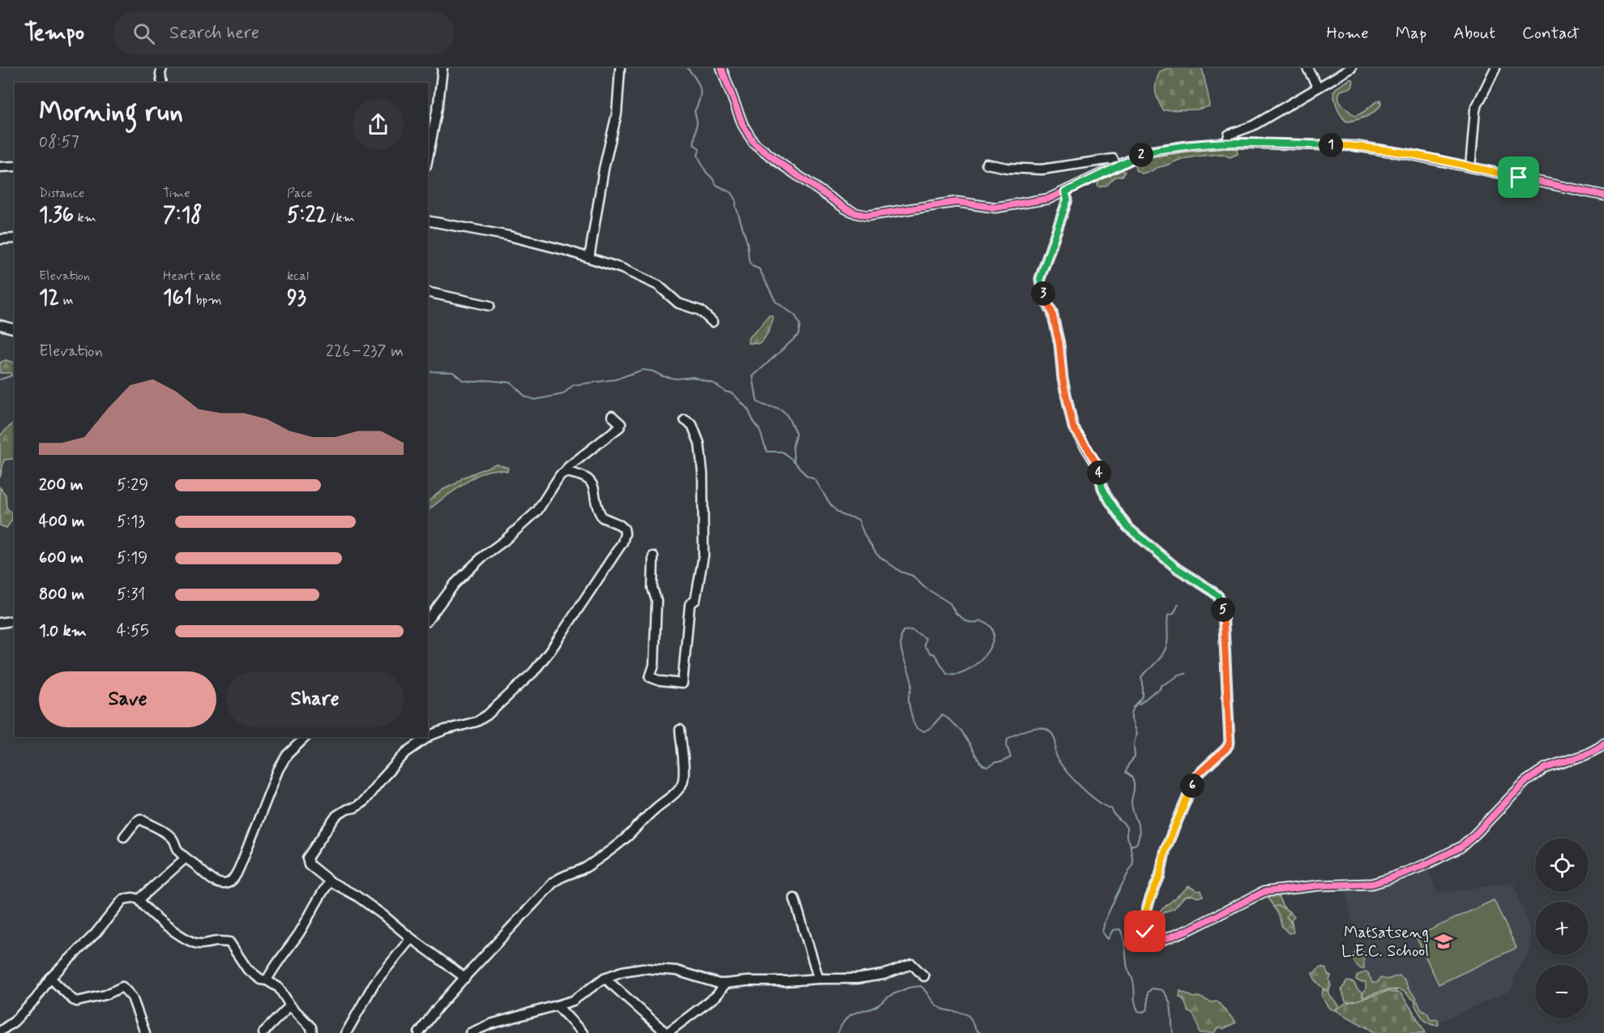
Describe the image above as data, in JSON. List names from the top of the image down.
{
  "places": {
    "school or university": ["Matsatseng L.E.C. School"]
  },
  "page": {
    "header": "Tempo",
    "search": "Search here",
    "nav": [
      "Home",
      "Map",
      "About",
      "Contact"
    ],
    "heading": ["Morning run", "08:57"],
    "pins": [
      "1",
      "2",
      "3",
      "4",
      "5",
      "6"
    ],
    "stats": [
      ["Distance", "1.36 km"],
      ["Time", "7:18"],
      ["Pace", "5:22 /km"],
      ["Elevation", "12 m"],
      ["Heart rate", "161 bpm"],
      ["kcal", "93"]
    ],
    "chart": ["Elevation", "226–237 m"],
    "list": [
      {
        "name": "200 m",
        "note": "5:29"
      },
      {
        "name": "400 m",
        "note": "5:13"
      },
      {
        "name": "600 m",
        "note": "5:19"
      },
      {
        "name": "800 m",
        "note": "5:31"
      },
      {
        "name": "1.0 km",
        "note": "4:55"
      }
    ],
    "buttons": ["Save", "Share"],
    "map_buttons": ["+", "−"]
  }
}
